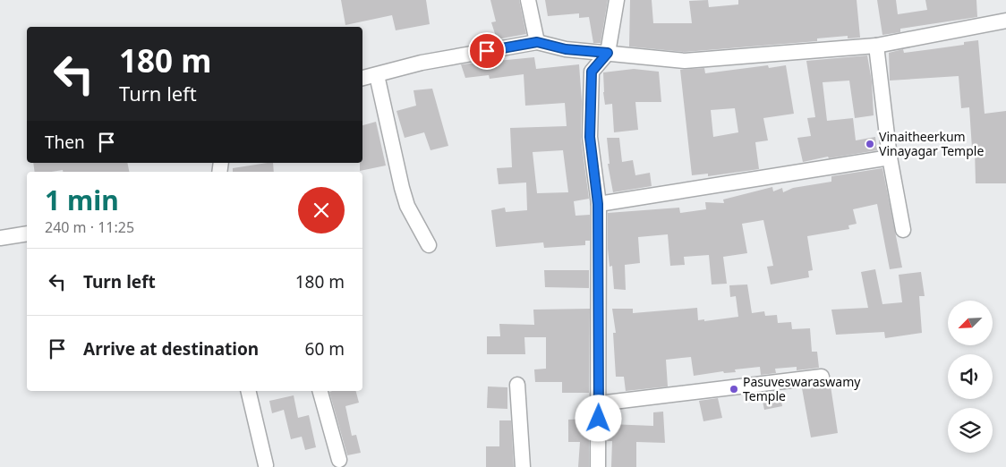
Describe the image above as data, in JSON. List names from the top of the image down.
{
  "places": ["Vinaitheerkum Vinayagar Temple", "Pasuveswaraswamy Temple"],
  "north": "bottom left",
  "page": {
    "turn": ["180 m", "Turn left"],
    "then": "Then",
    "heading": ["1 min", "240 m · 11:25"],
    "list": [
      {
        "name": "Turn left",
        "value": "180 m"
      },
      {
        "name": "Arrive at destination",
        "value": "60 m"
      }
    ]
  }
}
